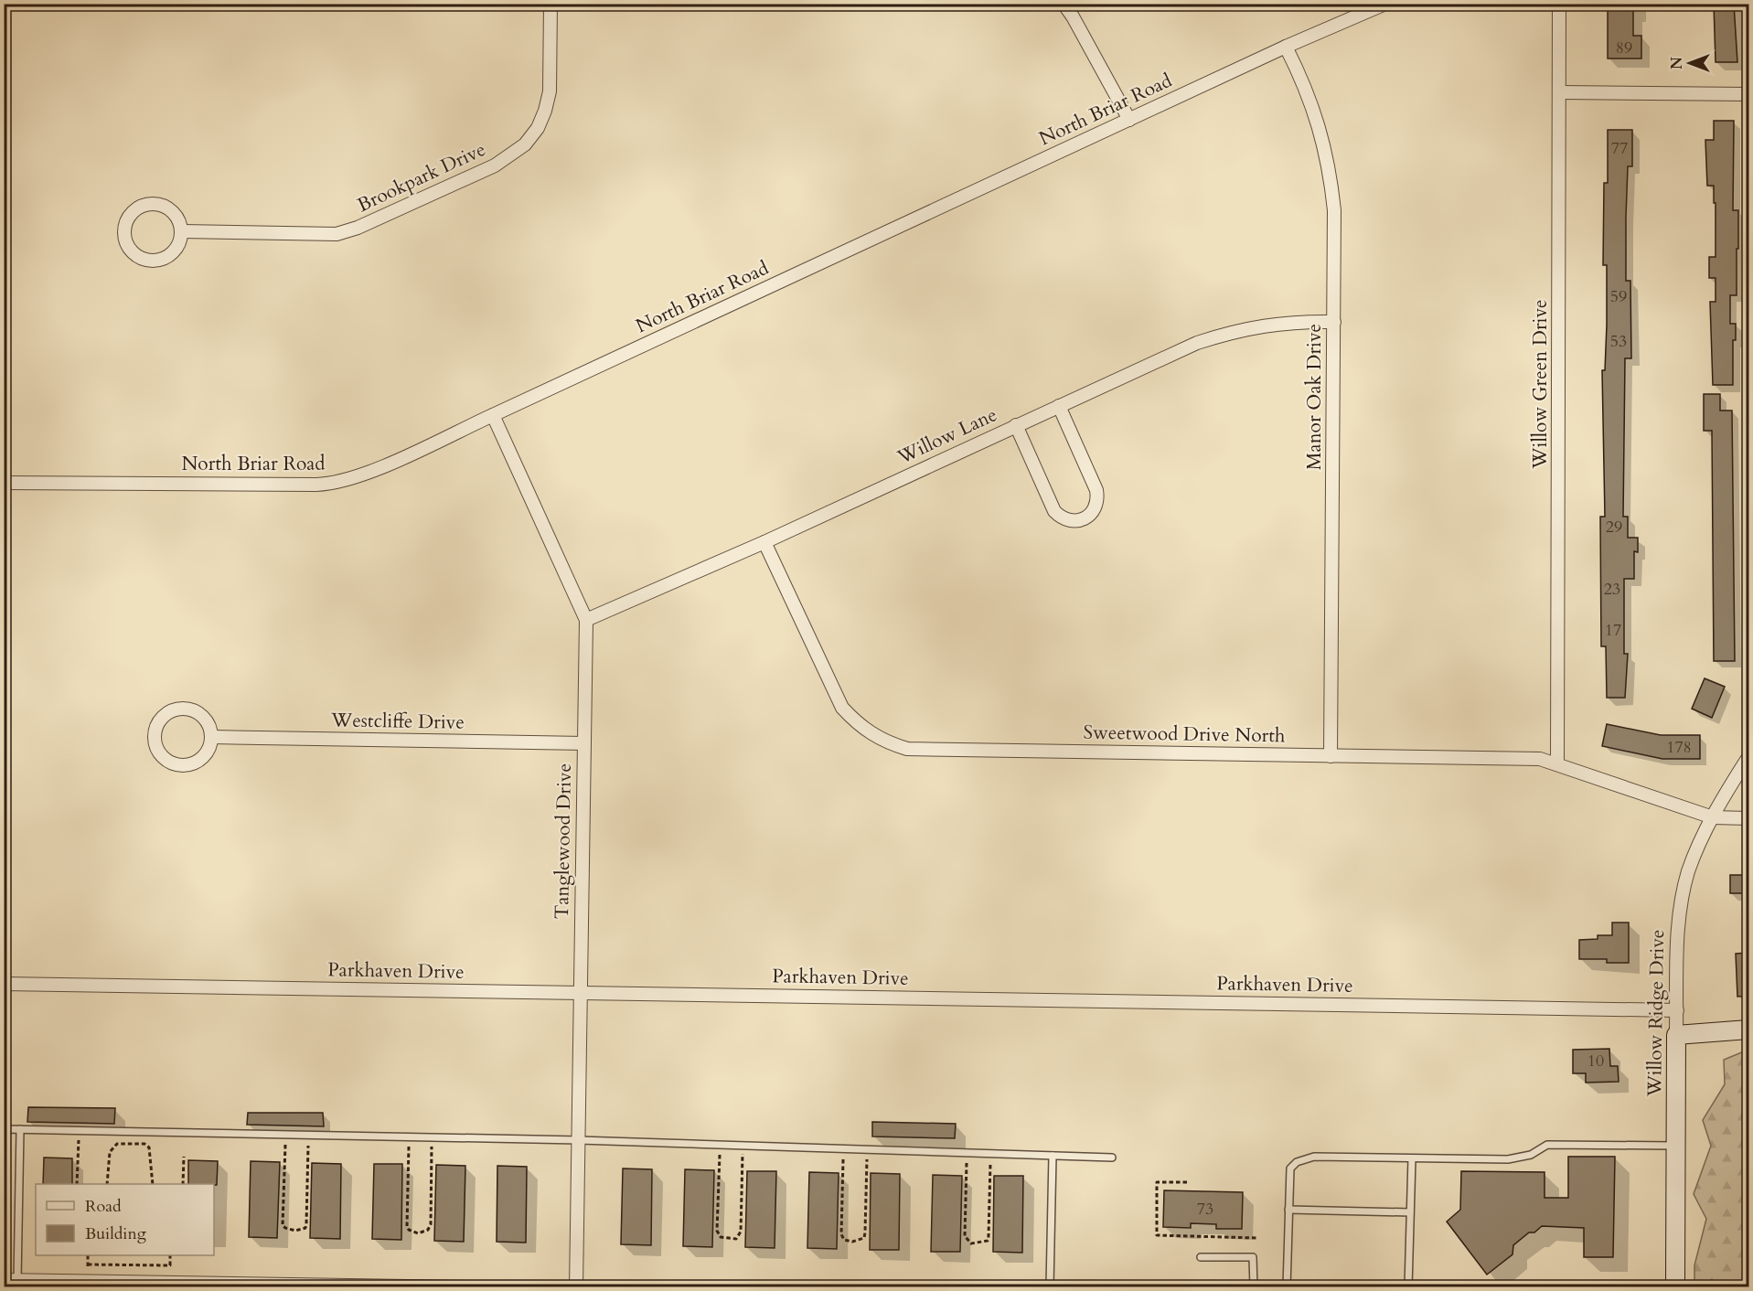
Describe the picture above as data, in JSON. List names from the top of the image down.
{
  "streets": {
    "street": [
      "North Briar Road",
      "Brookpark Drive",
      "Willow Green Drive",
      "Manor Oak Drive",
      "Willow Lane",
      "Westcliffe Drive",
      "Sweetwood Drive North",
      "Tanglewood Drive",
      "Parkhaven Drive",
      "Willow Ridge Drive"
    ]
  },
  "crossings": [
    ["North Briar Road", "Manor Oak Drive"],
    ["North Briar Road", "Tanglewood Drive"],
    ["Willow Green Drive", "Sweetwood Drive North"],
    ["Manor Oak Drive", "Willow Lane"],
    ["Manor Oak Drive", "Sweetwood Drive North"],
    ["Willow Lane", "Sweetwood Drive North"],
    ["Willow Lane", "Tanglewood Drive"],
    ["Westcliffe Drive", "Tanglewood Drive"],
    ["Sweetwood Drive North", "Willow Ridge Drive"],
    ["Tanglewood Drive", "Parkhaven Drive"],
    ["Parkhaven Drive", "Willow Ridge Drive"]
  ],
  "house_numbers": [
    "89",
    "77",
    "59",
    "53",
    "29",
    "23",
    "17",
    "178",
    "10",
    "73"
  ],
  "legend": ["Road", "Building"],
  "north": "left"
}
